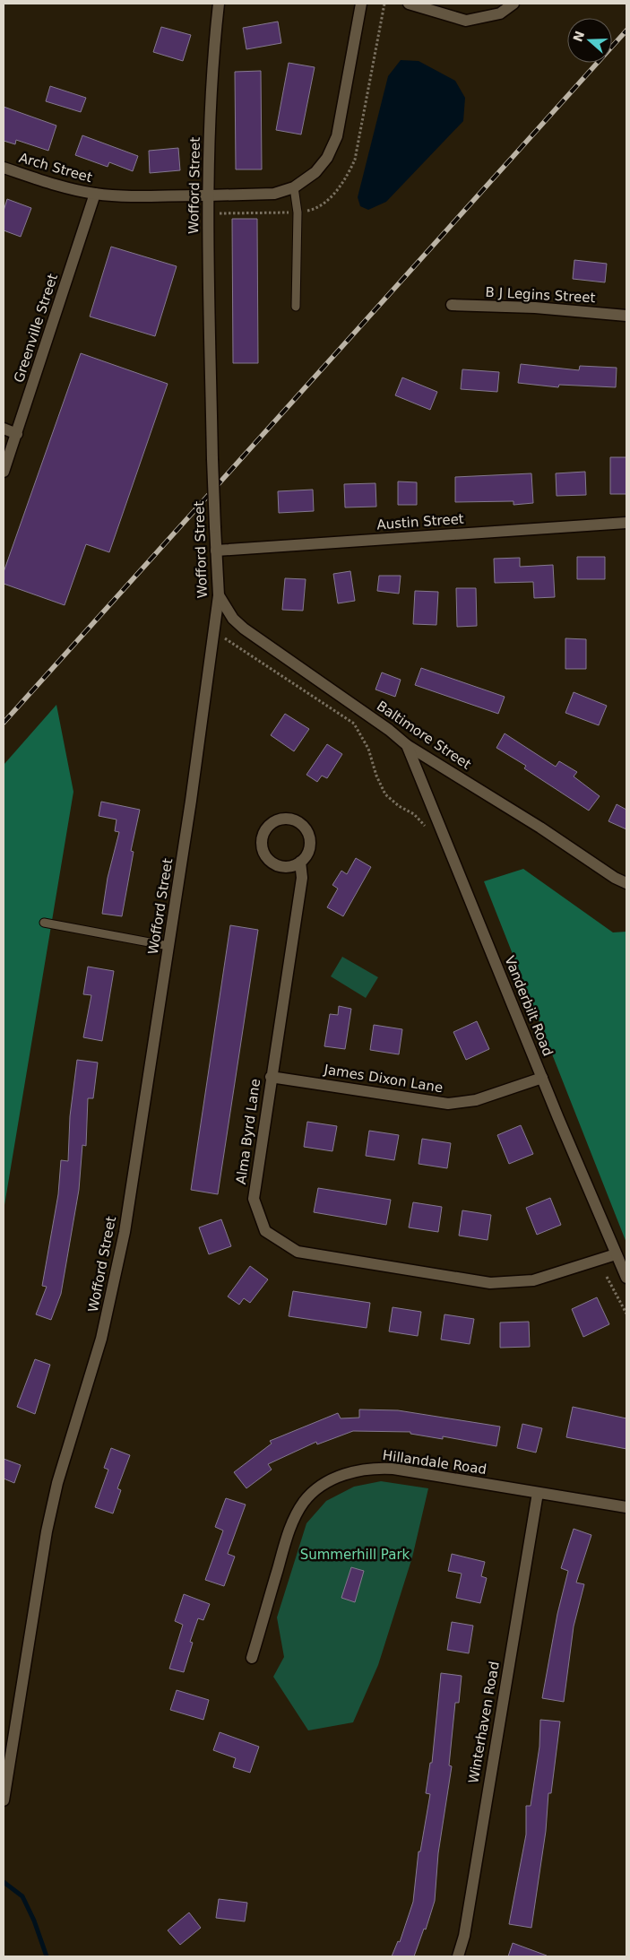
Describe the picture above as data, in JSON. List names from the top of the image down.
{
  "streets": {
    "street": [
      "Arch Street",
      "Wofford Street",
      "B J Legins Street",
      "Greenville Street",
      "Austin Street",
      "Baltimore Street",
      "Vanderbilt Road",
      "James Dixon Lane",
      "Alma Byrd Lane",
      "Hillandale Road",
      "Winterhaven Road"
    ]
  },
  "crossings": [
    ["Arch Street", "Wofford Street"],
    ["Arch Street", "Greenville Street"],
    ["Wofford Street", "Austin Street"],
    ["Wofford Street", "Baltimore Street"],
    ["Baltimore Street", "Vanderbilt Road"],
    ["Vanderbilt Road", "James Dixon Lane"],
    ["Vanderbilt Road", "Alma Byrd Lane"],
    ["James Dixon Lane", "Alma Byrd Lane"],
    ["Hillandale Road", "Winterhaven Road"]
  ],
  "parks": ["Summerhill Park"],
  "north": "left"
}
